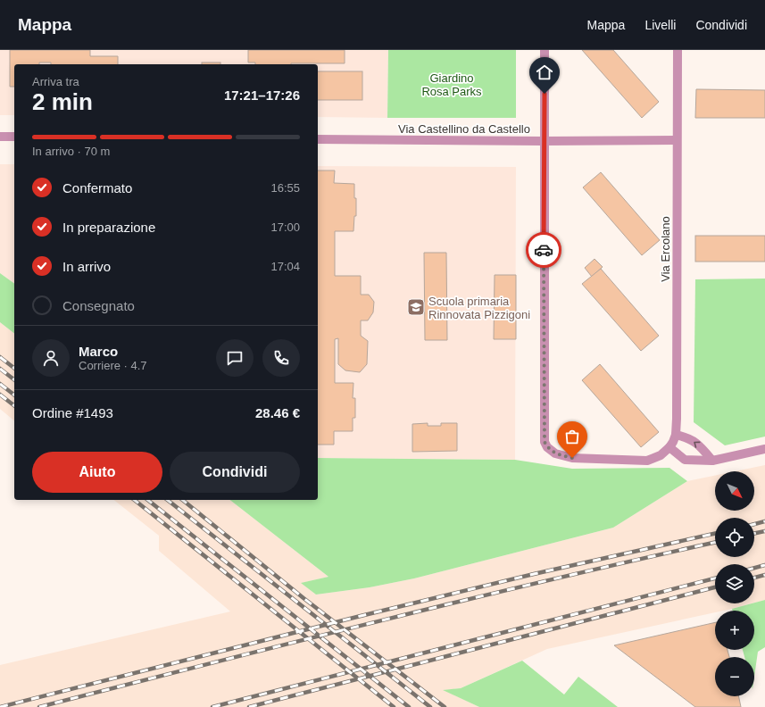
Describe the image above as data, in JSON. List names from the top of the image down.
{
  "streets": {
    "street": ["Via Castellino da Castello", "Via Ercolano"]
  },
  "crossings": [
    ["Via Castellino da Castello", "Via Ercolano"]
  ],
  "parks": ["Giardino Rosa Parks"],
  "places": {
    "school or university": ["Scuola primaria Rinnovata Pizzigoni"]
  },
  "north": "bottom right",
  "page": {
    "header": "Mappa",
    "nav": ["Mappa", "Livelli", "Condividi"],
    "heading": ["2 min", "Arriva tra", "17:21–17:26"],
    "panel": [
      "Marco",
      "Corriere · 4.7",
      "Ordine #1493",
      "28.46 €"
    ],
    "bar": "In arrivo · 70 m",
    "list": [
      ["Confermato", "16:55"],
      ["In preparazione", "17:00"],
      ["In arrivo", "17:04"],
      "Consegnato"
    ],
    "buttons": ["Aiuto", "Condividi"],
    "map_buttons": ["+", "−"]
  }
}
